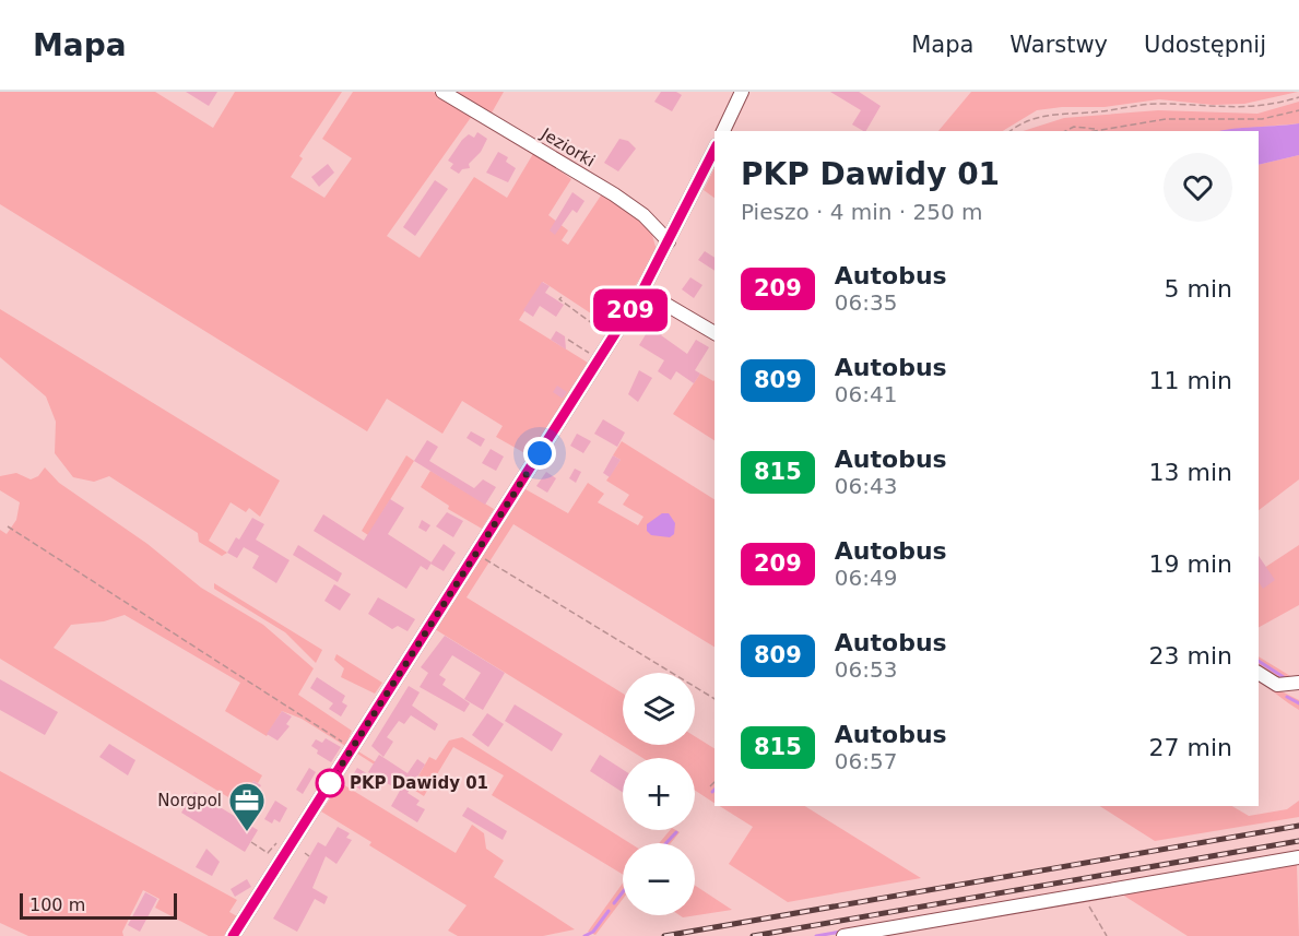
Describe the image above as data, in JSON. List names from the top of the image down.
{
  "streets": {
    "street": ["Jeziorki"]
  },
  "places": {
    "other": ["PKP Dawidy 01"],
    "office": ["Norgpol"]
  },
  "lines": ["bus line 209"],
  "scale_bar": "100 m",
  "page": {
    "header": "Mapa",
    "nav": ["Mapa", "Warstwy", "Udostępnij"],
    "on_map": "209",
    "heading": ["PKP Dawidy 01", "Pieszo · 4 min · 250 m"],
    "list": [
      {
        "mark": "209",
        "name": "Autobus",
        "note": "06:35",
        "value": "5 min"
      },
      {
        "mark": "809",
        "name": "Autobus",
        "note": "06:41",
        "value": "11 min"
      },
      {
        "mark": "815",
        "name": "Autobus",
        "note": "06:43",
        "value": "13 min"
      },
      {
        "mark": "209",
        "name": "Autobus",
        "note": "06:49",
        "value": "19 min"
      },
      {
        "mark": "809",
        "name": "Autobus",
        "note": "06:53",
        "value": "23 min"
      },
      {
        "mark": "815",
        "name": "Autobus",
        "note": "06:57",
        "value": "27 min"
      }
    ],
    "map_buttons": ["+", "−"],
    "scale": "100 m"
  }
}
